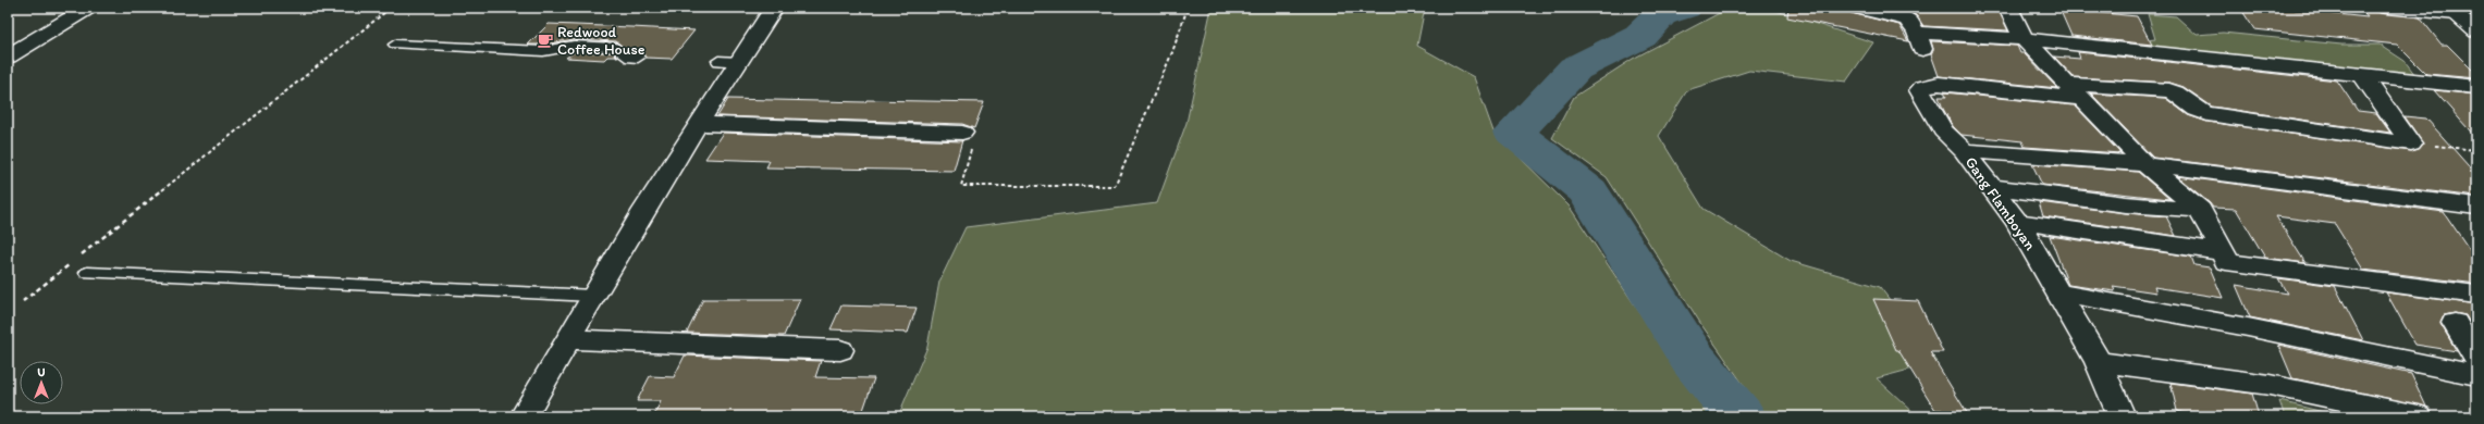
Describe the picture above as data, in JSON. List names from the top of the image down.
{
  "streets": {
    "street": ["Gang Flamboyan"]
  },
  "places": {
    "cafe": ["Redwood Coffee House"]
  },
  "north": "top"
}
